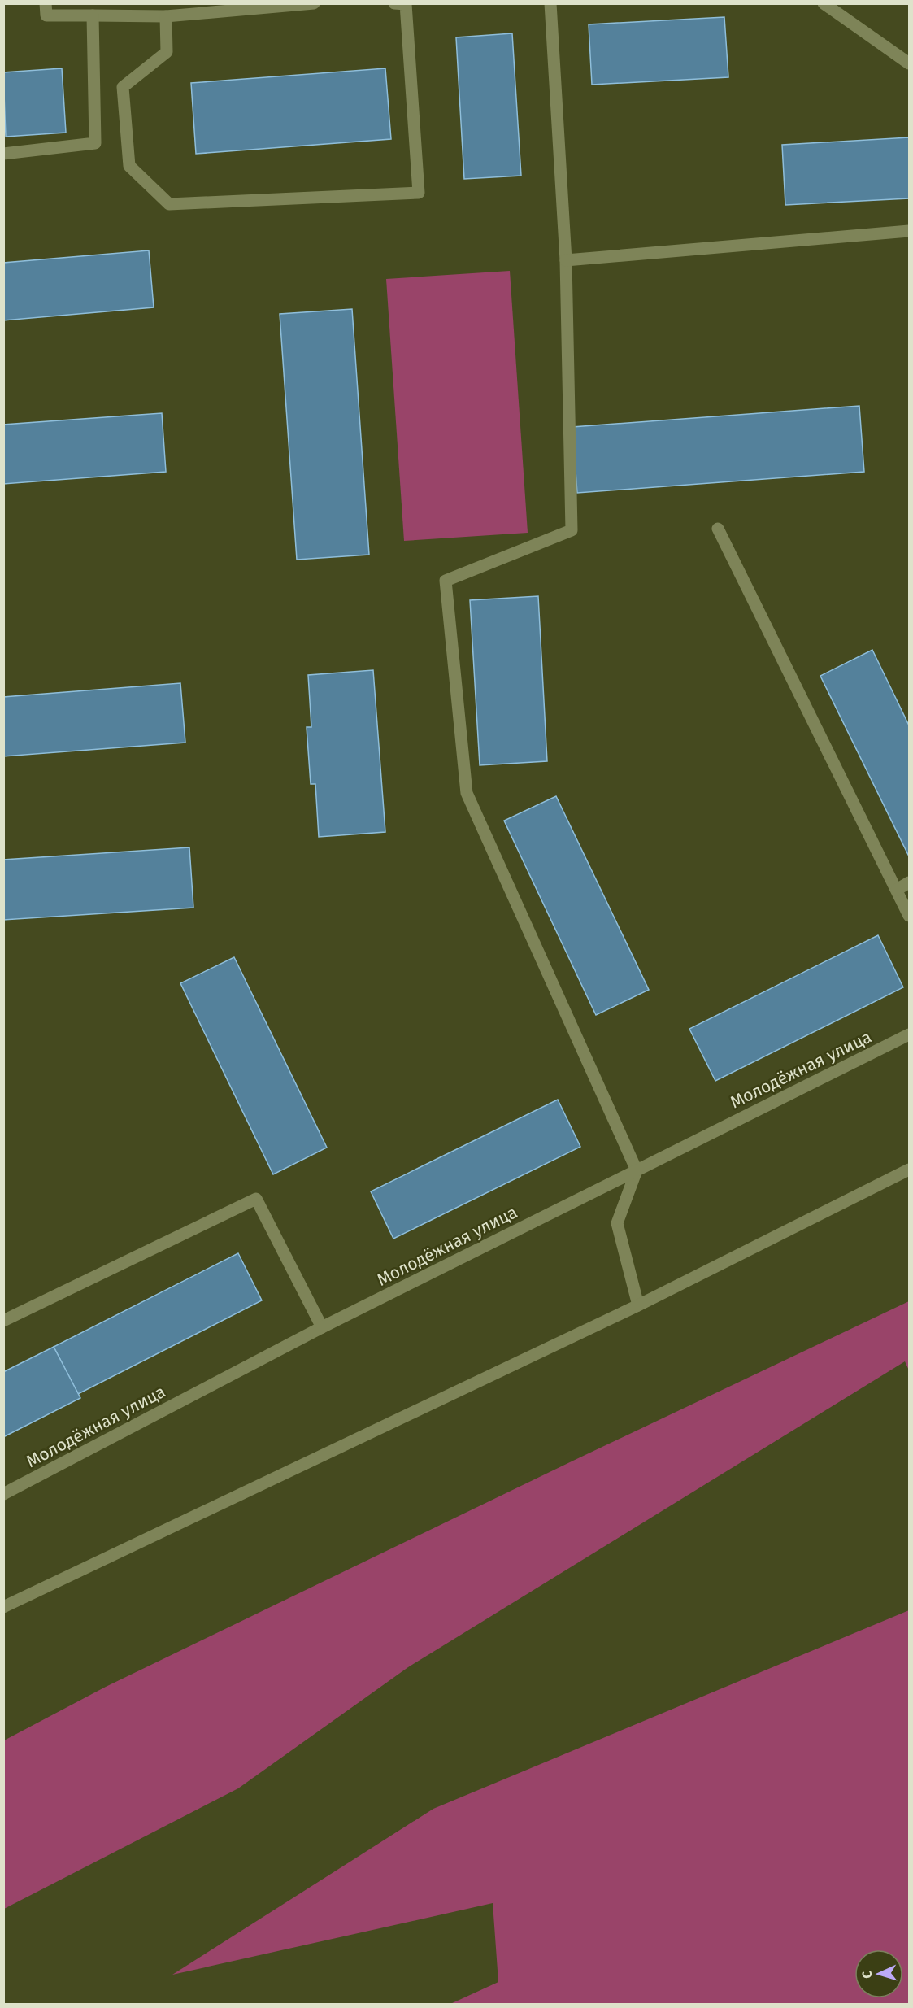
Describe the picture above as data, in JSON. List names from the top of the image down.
{
  "streets": {
    "street": ["Молодёжная улица"]
  },
  "north": "left"
}
